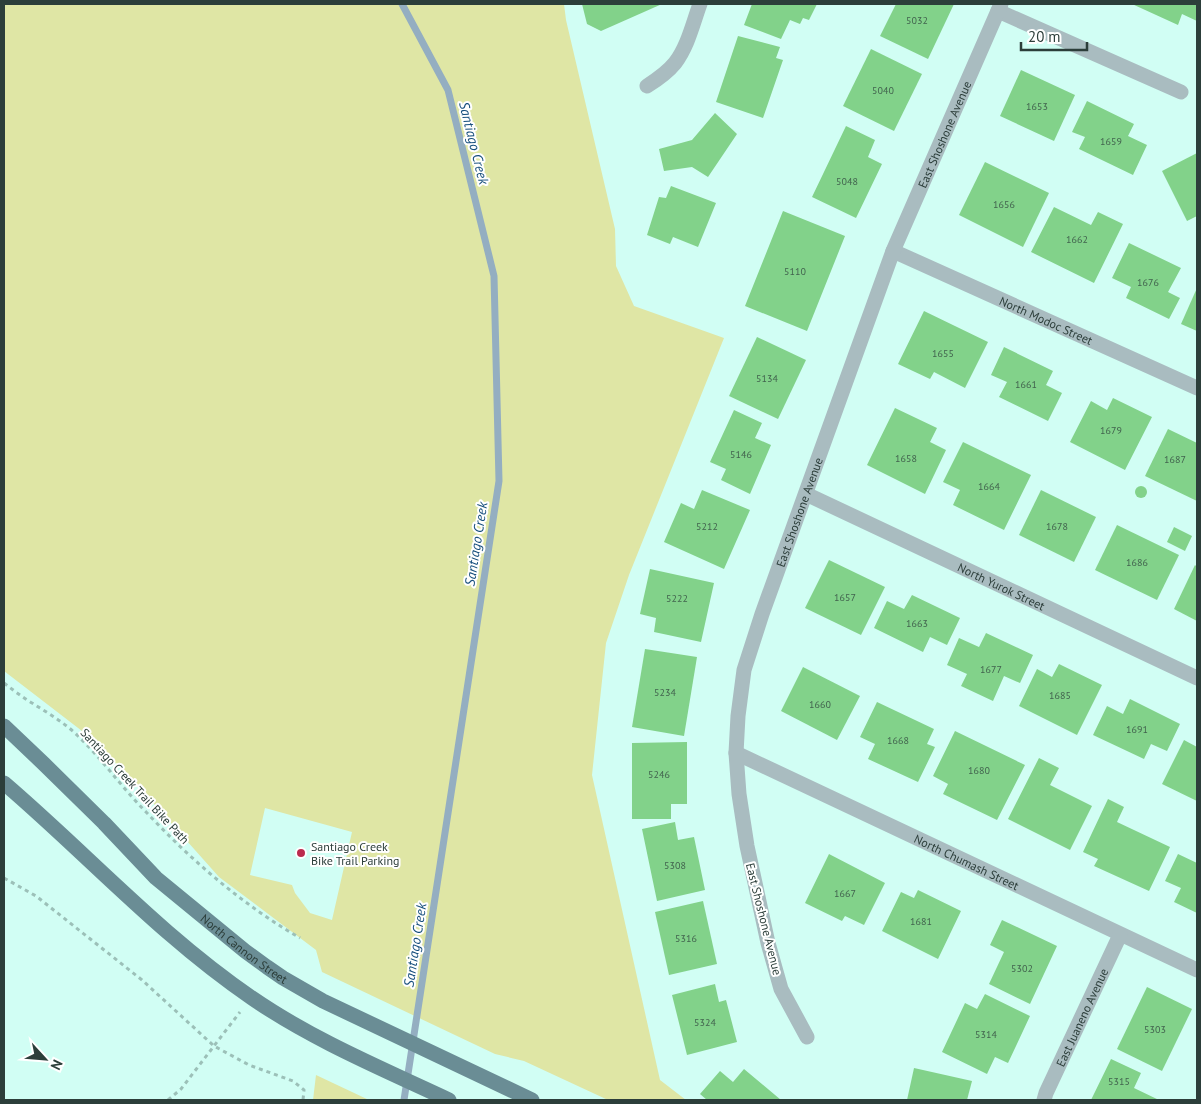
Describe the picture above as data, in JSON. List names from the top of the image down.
{
  "streets": {
    "main road": ["North Cannon Street"],
    "street": [
      "East Shoshone Avenue",
      "North Modoc Street",
      "North Yurok Street",
      "North Chumash Street",
      "East Juaneno Avenue"
    ],
    "path": ["Santiago Creek Trail Bike Path"]
  },
  "crossings": [
    ["East Shoshone Avenue", "North Modoc Street"],
    ["East Shoshone Avenue", "North Yurok Street"],
    ["East Shoshone Avenue", "North Chumash Street"],
    ["North Chumash Street", "East Juaneno Avenue"]
  ],
  "water": ["Santiago Creek"],
  "places": ["Santiago Creek Bike Trail Parking"],
  "house_numbers": [
    "5032",
    "5040",
    "1653",
    "1659",
    "5048",
    "1656",
    "1662",
    "5110",
    "1676",
    "1655",
    "5134",
    "1661",
    "1679",
    "5146",
    "1658",
    "1687",
    "1664",
    "5212",
    "1678",
    "1686",
    "1657",
    "5222",
    "1663",
    "1677",
    "5234",
    "1685",
    "1660",
    "1691",
    "1668",
    "1680",
    "5246",
    "5308",
    "1667",
    "1681",
    "5316",
    "5302",
    "5324",
    "5303",
    "5314",
    "5315"
  ],
  "scale_bar": "20 m",
  "north": "bottom right"
}
